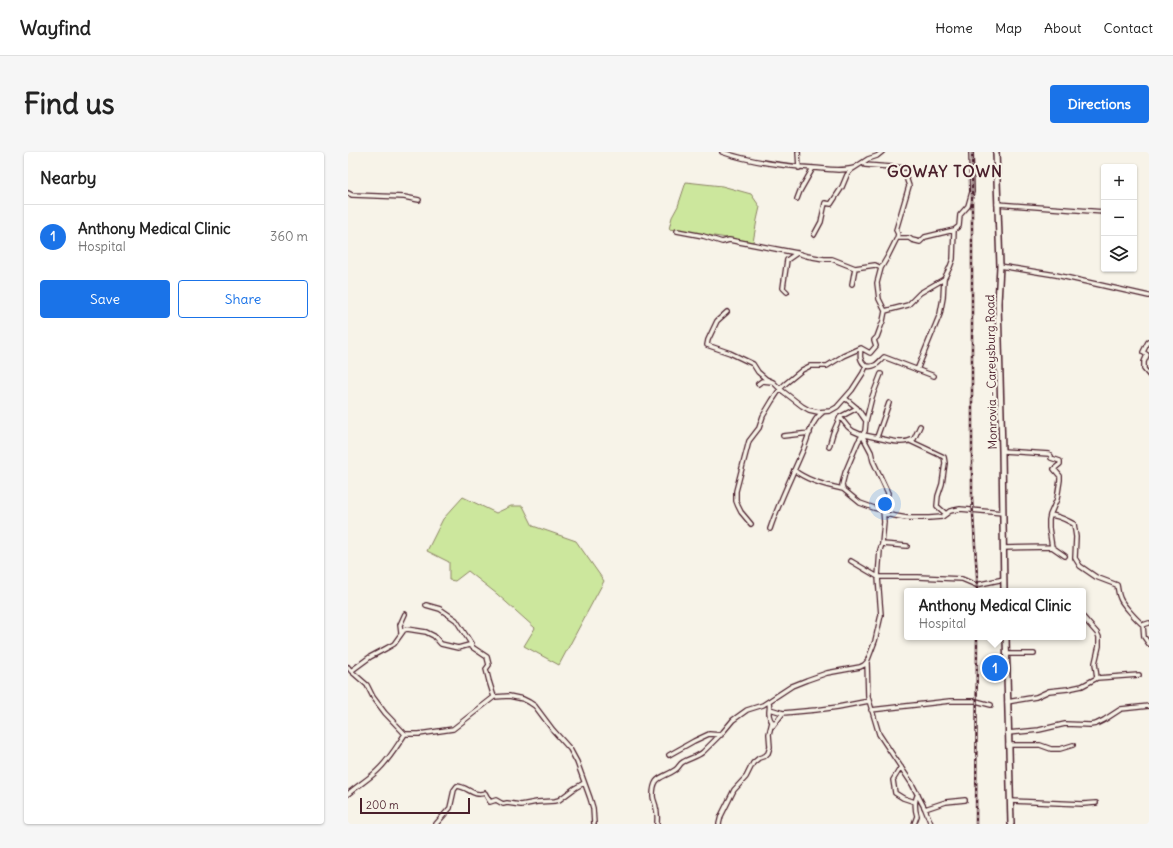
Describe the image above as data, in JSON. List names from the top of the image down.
{
  "streets": {
    "main road": ["Monrovia - Careysburg Road"]
  },
  "districts": ["GOWAY TOWN"],
  "scale_bar": "200 m",
  "page": {
    "header": "Wayfind",
    "nav": [
      "Home",
      "Map",
      "About",
      "Contact"
    ],
    "buttons": [
      "Directions",
      ["Save", "Share"]
    ],
    "title": "Find us",
    "heading": "Nearby",
    "map_buttons": ["+", "−"],
    "list": [
      {
        "mark": "1",
        "name": "Anthony Medical Clinic",
        "note": "Hospital",
        "value": "360 m"
      }
    ],
    "popup": ["Anthony Medical Clinic", "Hospital"],
    "pins": "1",
    "scale": "200 m"
  }
}
